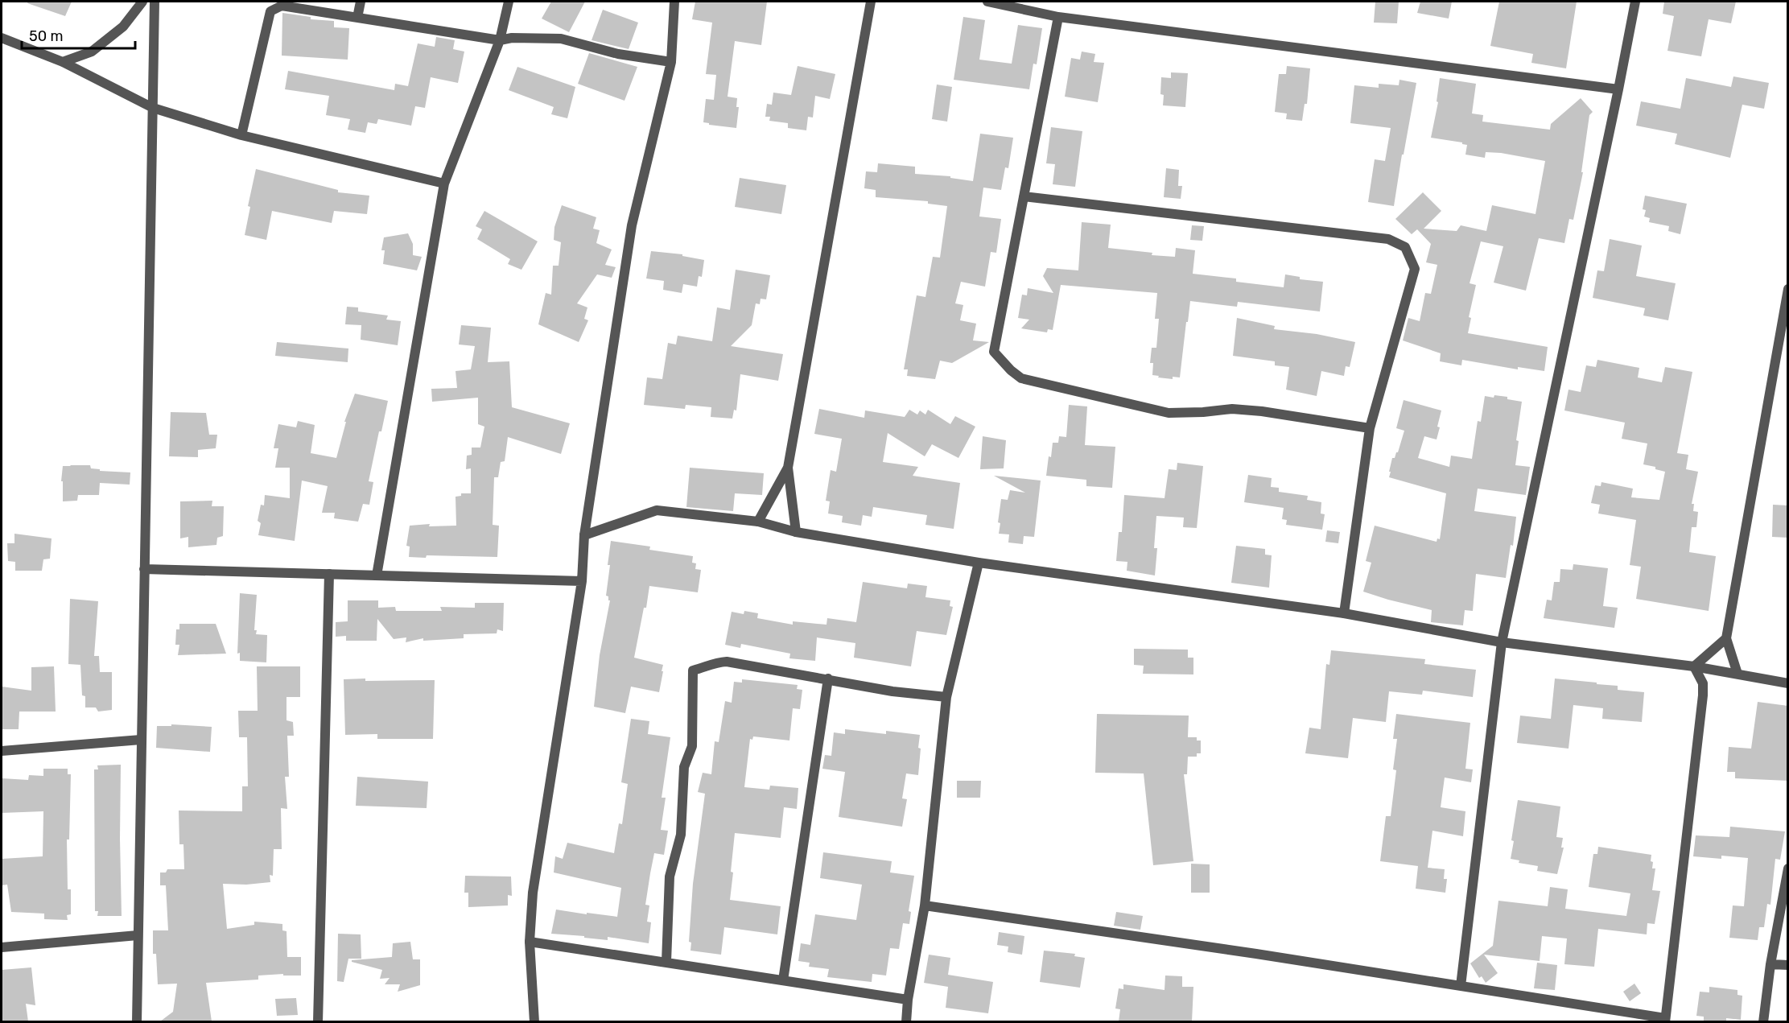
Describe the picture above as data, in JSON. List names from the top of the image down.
{
  "scale_bar": "50 m"
}
